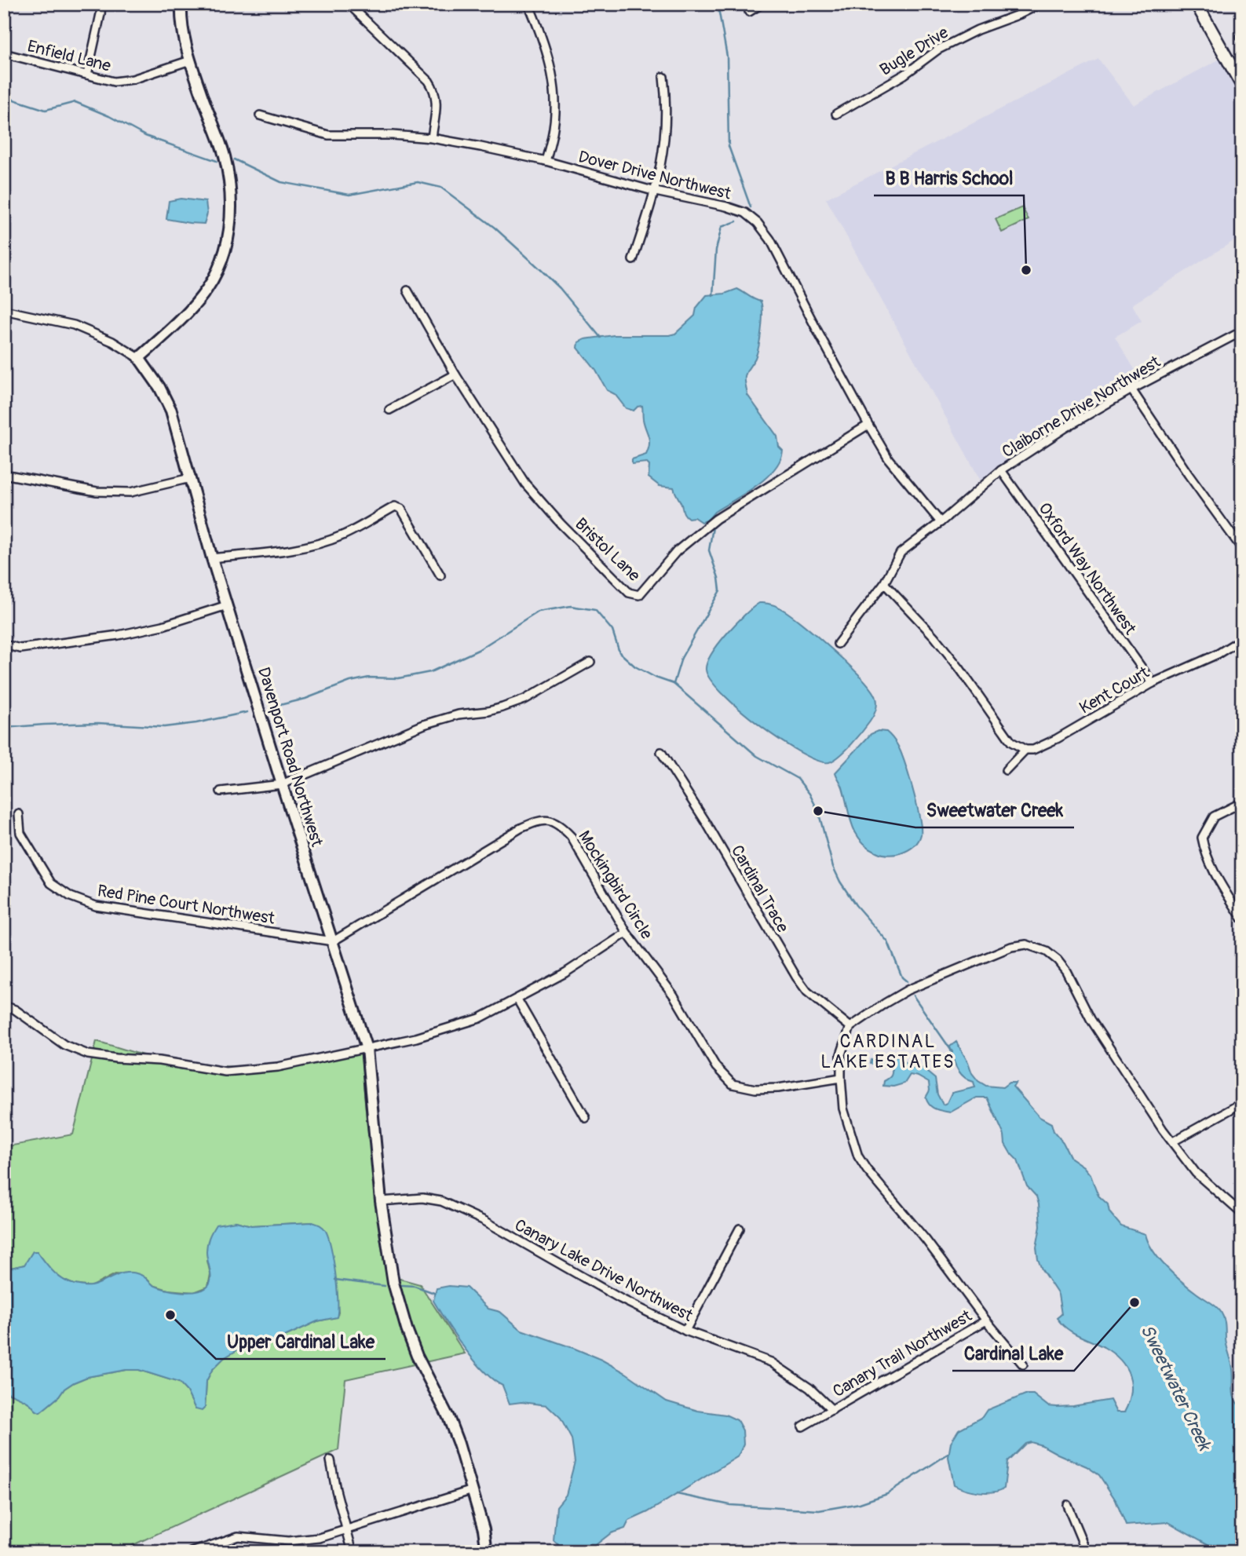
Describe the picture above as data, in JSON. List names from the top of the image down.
{
  "streets": {
    "street": [
      "Bugle Drive",
      "Enfield Lane",
      "Dover Drive Northwest",
      "Claiborne Drive Northwest",
      "Bristol Lane",
      "Oxford Way Northwest",
      "Kent Court",
      "Davenport Road Northwest",
      "Mockingbird Circle",
      "Cardinal Trace",
      "Red Pine Court Northwest",
      "Canary Lake Drive Northwest",
      "Canary Trail Northwest"
    ]
  },
  "crossings": [
    ["Dover Drive Northwest", "Claiborne Drive Northwest"],
    ["Dover Drive Northwest", "Bristol Lane"],
    ["Claiborne Drive Northwest", "Oxford Way Northwest"],
    ["Oxford Way Northwest", "Kent Court"],
    ["Davenport Road Northwest", "Mockingbird Circle"],
    ["Davenport Road Northwest", "Red Pine Court Northwest"],
    ["Davenport Road Northwest", "Canary Lake Drive Northwest"],
    ["Mockingbird Circle", "Red Pine Court Northwest"],
    ["Canary Lake Drive Northwest", "Canary Trail Northwest"]
  ],
  "districts": ["CARDINAL LAKE ESTATES"],
  "water": ["Sweetwater Creek"],
  "places": [
    "B B Harris School",
    "Sweetwater Creek",
    "Cardinal Lake",
    "Upper Cardinal Lake"
  ]
}
